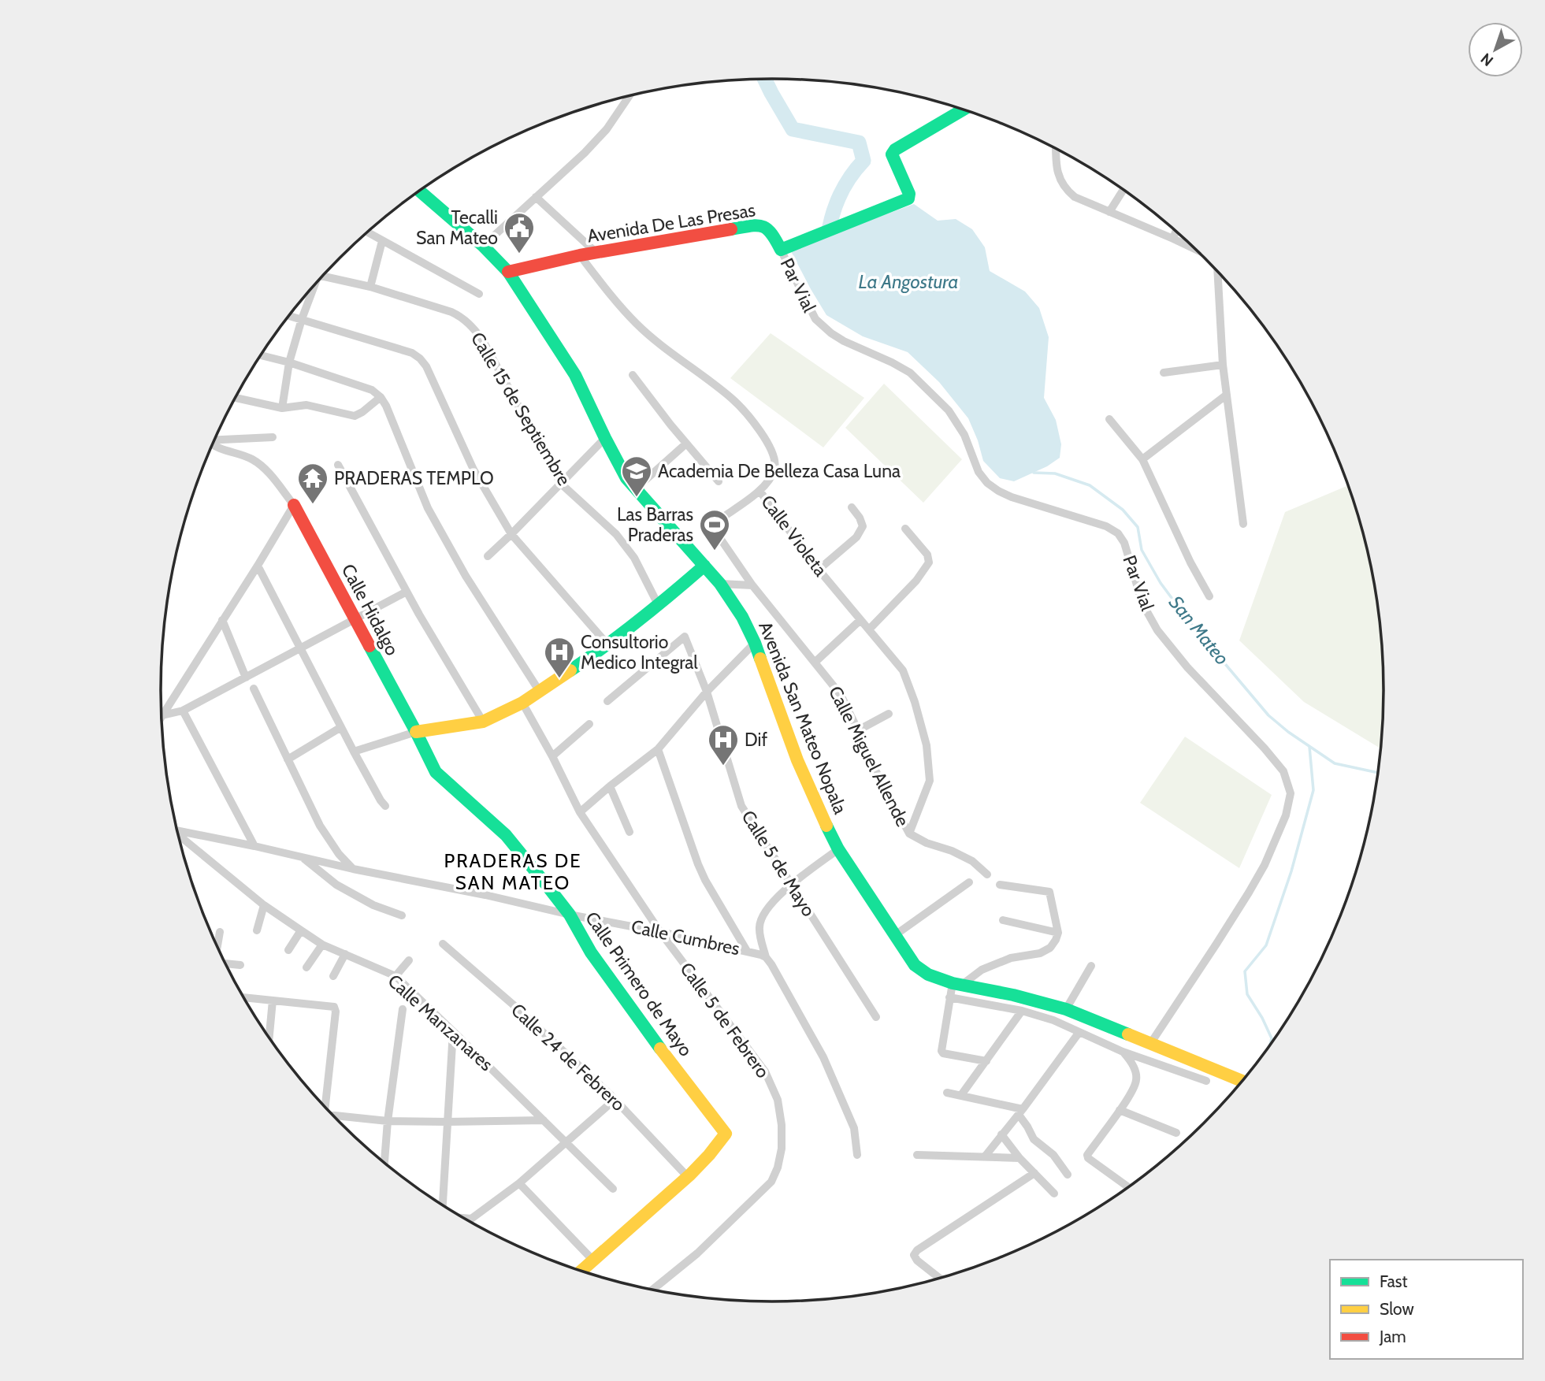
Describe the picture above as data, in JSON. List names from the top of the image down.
{
  "streets": {
    "main road": [
      "Avenida De Las Presas",
      "Calle Hidalgo",
      "Avenida San Mateo Nopala",
      "Calle Primero de Mayo"
    ],
    "street": [
      "Par Vial",
      "Calle 15 de Septiembre",
      "Calle Violeta",
      "Calle Miguel Allende",
      "Calle 5 de Mayo",
      "Calle Cumbres",
      "Calle 5 de Febrero",
      "Calle Manzanares",
      "Calle 24 de Febrero"
    ]
  },
  "crossings": [
    ["Avenida De Las Presas", "Par Vial"],
    ["Avenida De Las Presas", "Calle Violeta"],
    ["Avenida De Las Presas", "Avenida San Mateo Nopala"],
    ["Par Vial", "Avenida San Mateo Nopala"],
    ["Calle Violeta", "Calle Miguel Allende"],
    ["Calle Hidalgo", "Calle Primero de Mayo"],
    ["Avenida San Mateo Nopala", "Calle Cumbres"],
    ["Calle 5 de Mayo", "Calle Cumbres"],
    ["Calle Cumbres", "Calle Primero de Mayo"],
    ["Calle Cumbres", "Calle 5 de Febrero"],
    ["Calle Primero de Mayo", "Calle 24 de Febrero"]
  ],
  "districts": ["PRADERAS DE SAN MATEO"],
  "water": ["La Angostura", "San Mateo"],
  "places": {
    "public building": ["Tecalli San Mateo"],
    "school or university": ["Academia De Belleza Casa Luna"],
    "temple": ["PRADERAS TEMPLO"],
    "sports": ["Las Barras Praderas"],
    "hospital": ["Consultorio Medico Integral", "Dif"]
  },
  "legend": ["Fast", "Slow", "Jam"],
  "north": "bottom left"
}
